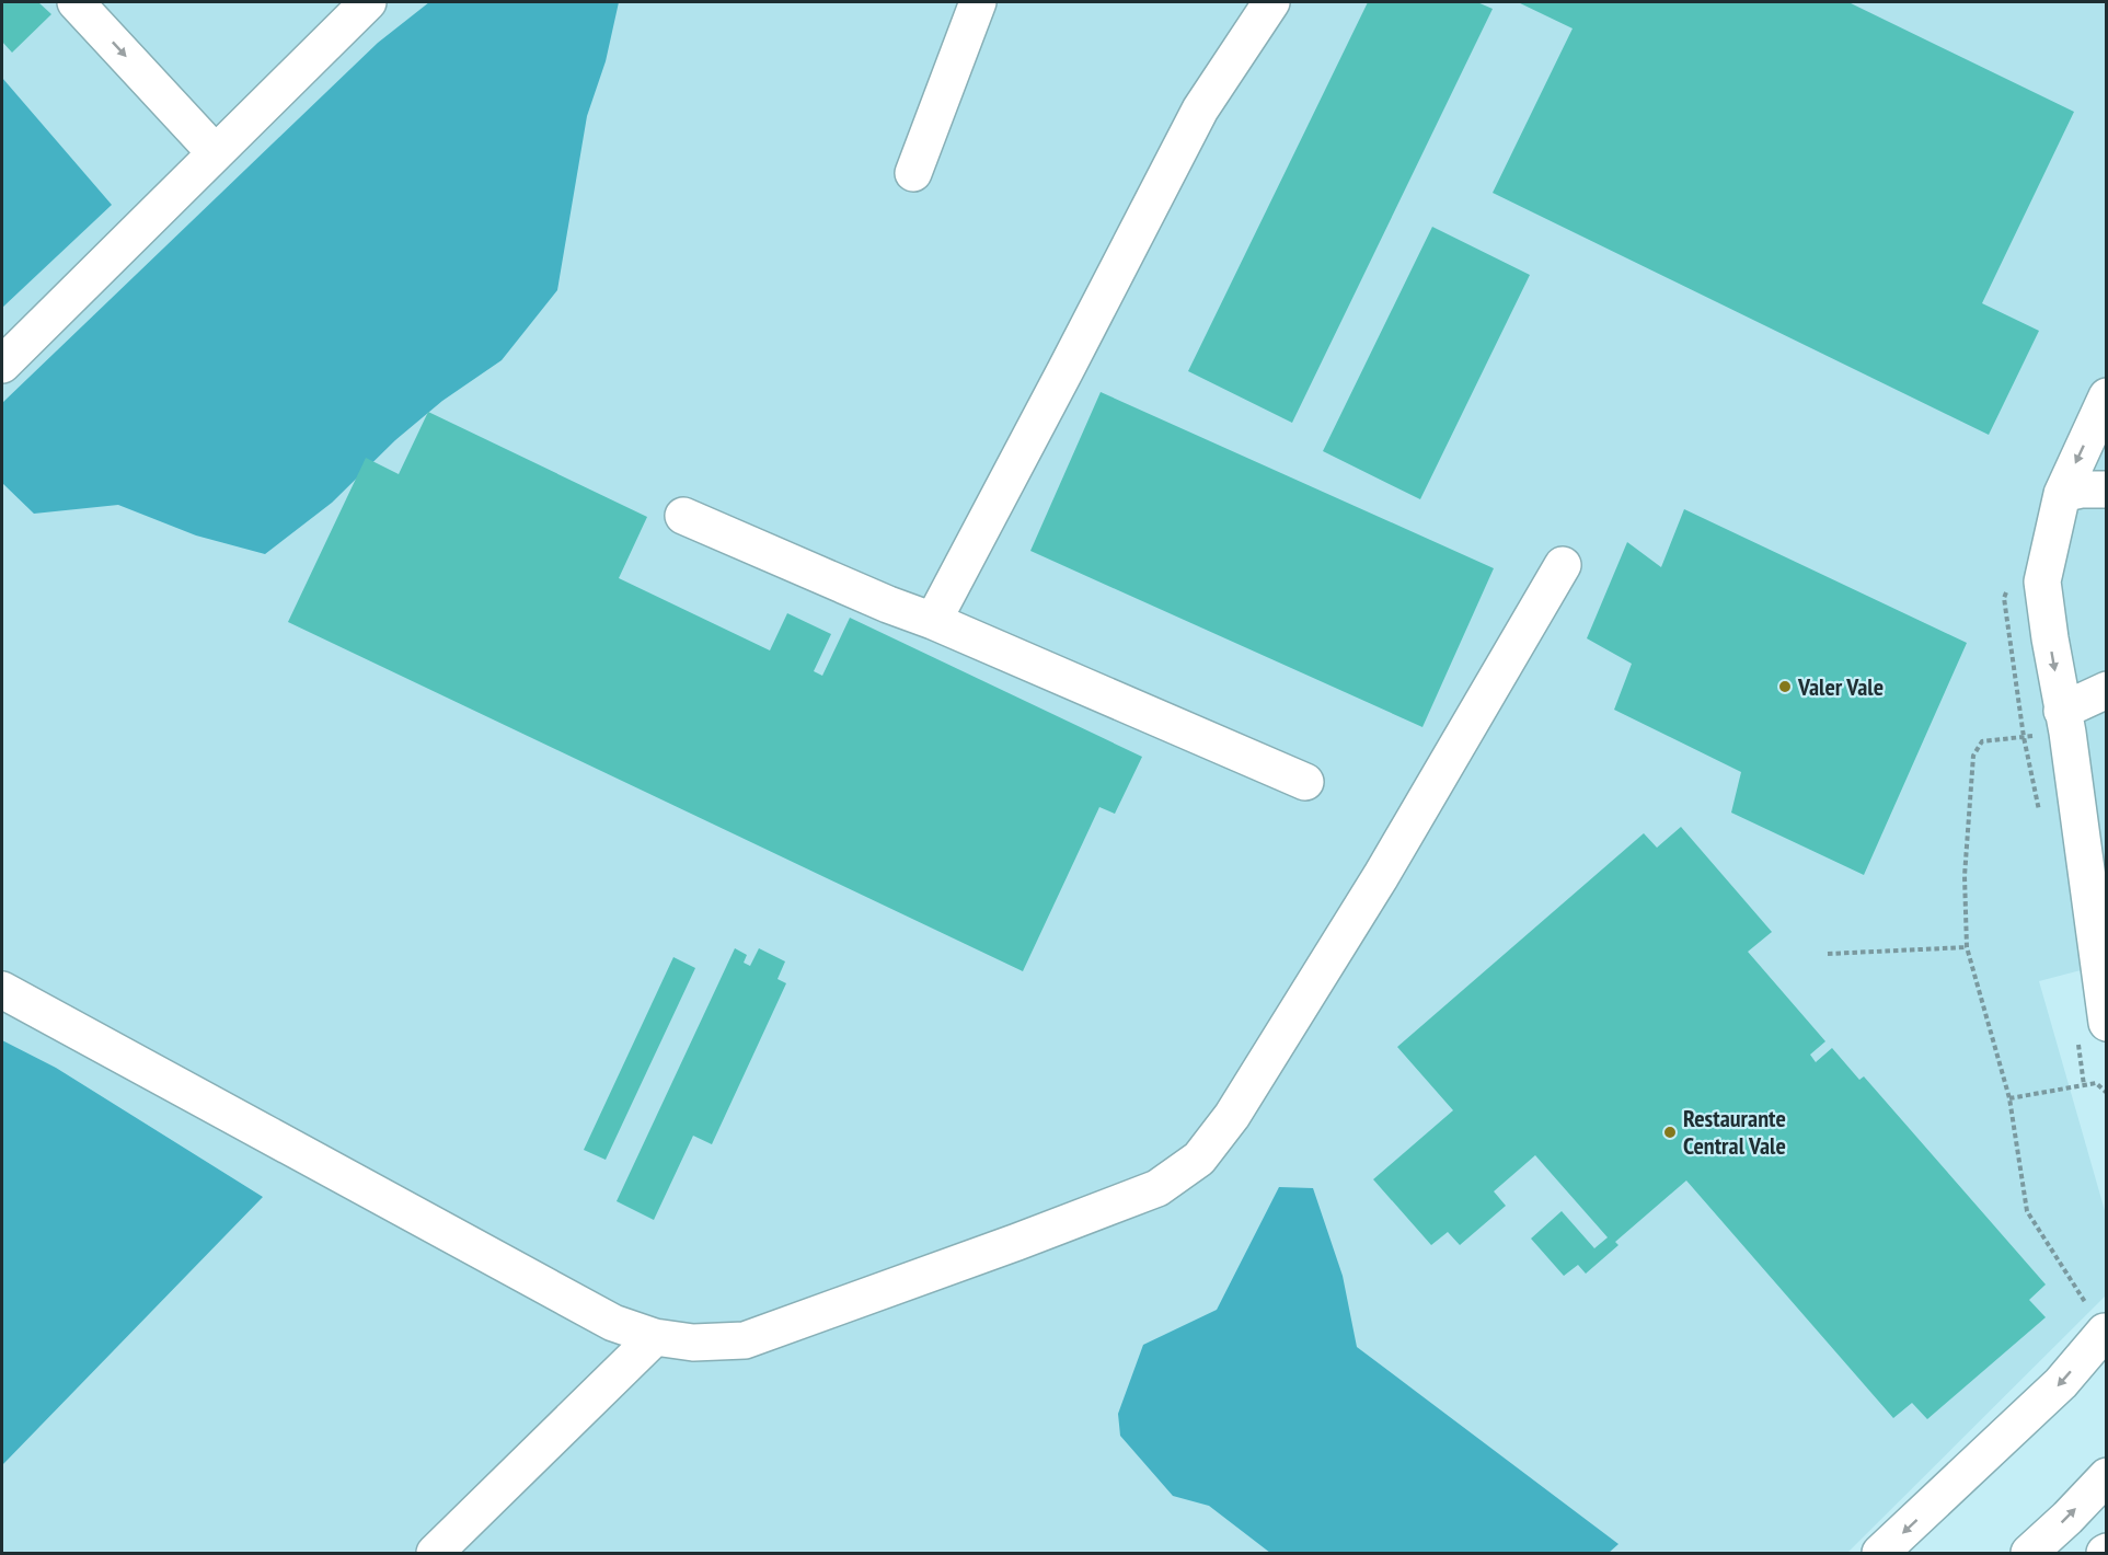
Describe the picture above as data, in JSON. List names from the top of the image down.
{
  "places": ["Valer Vale", "Restaurante Central Vale"]
}
